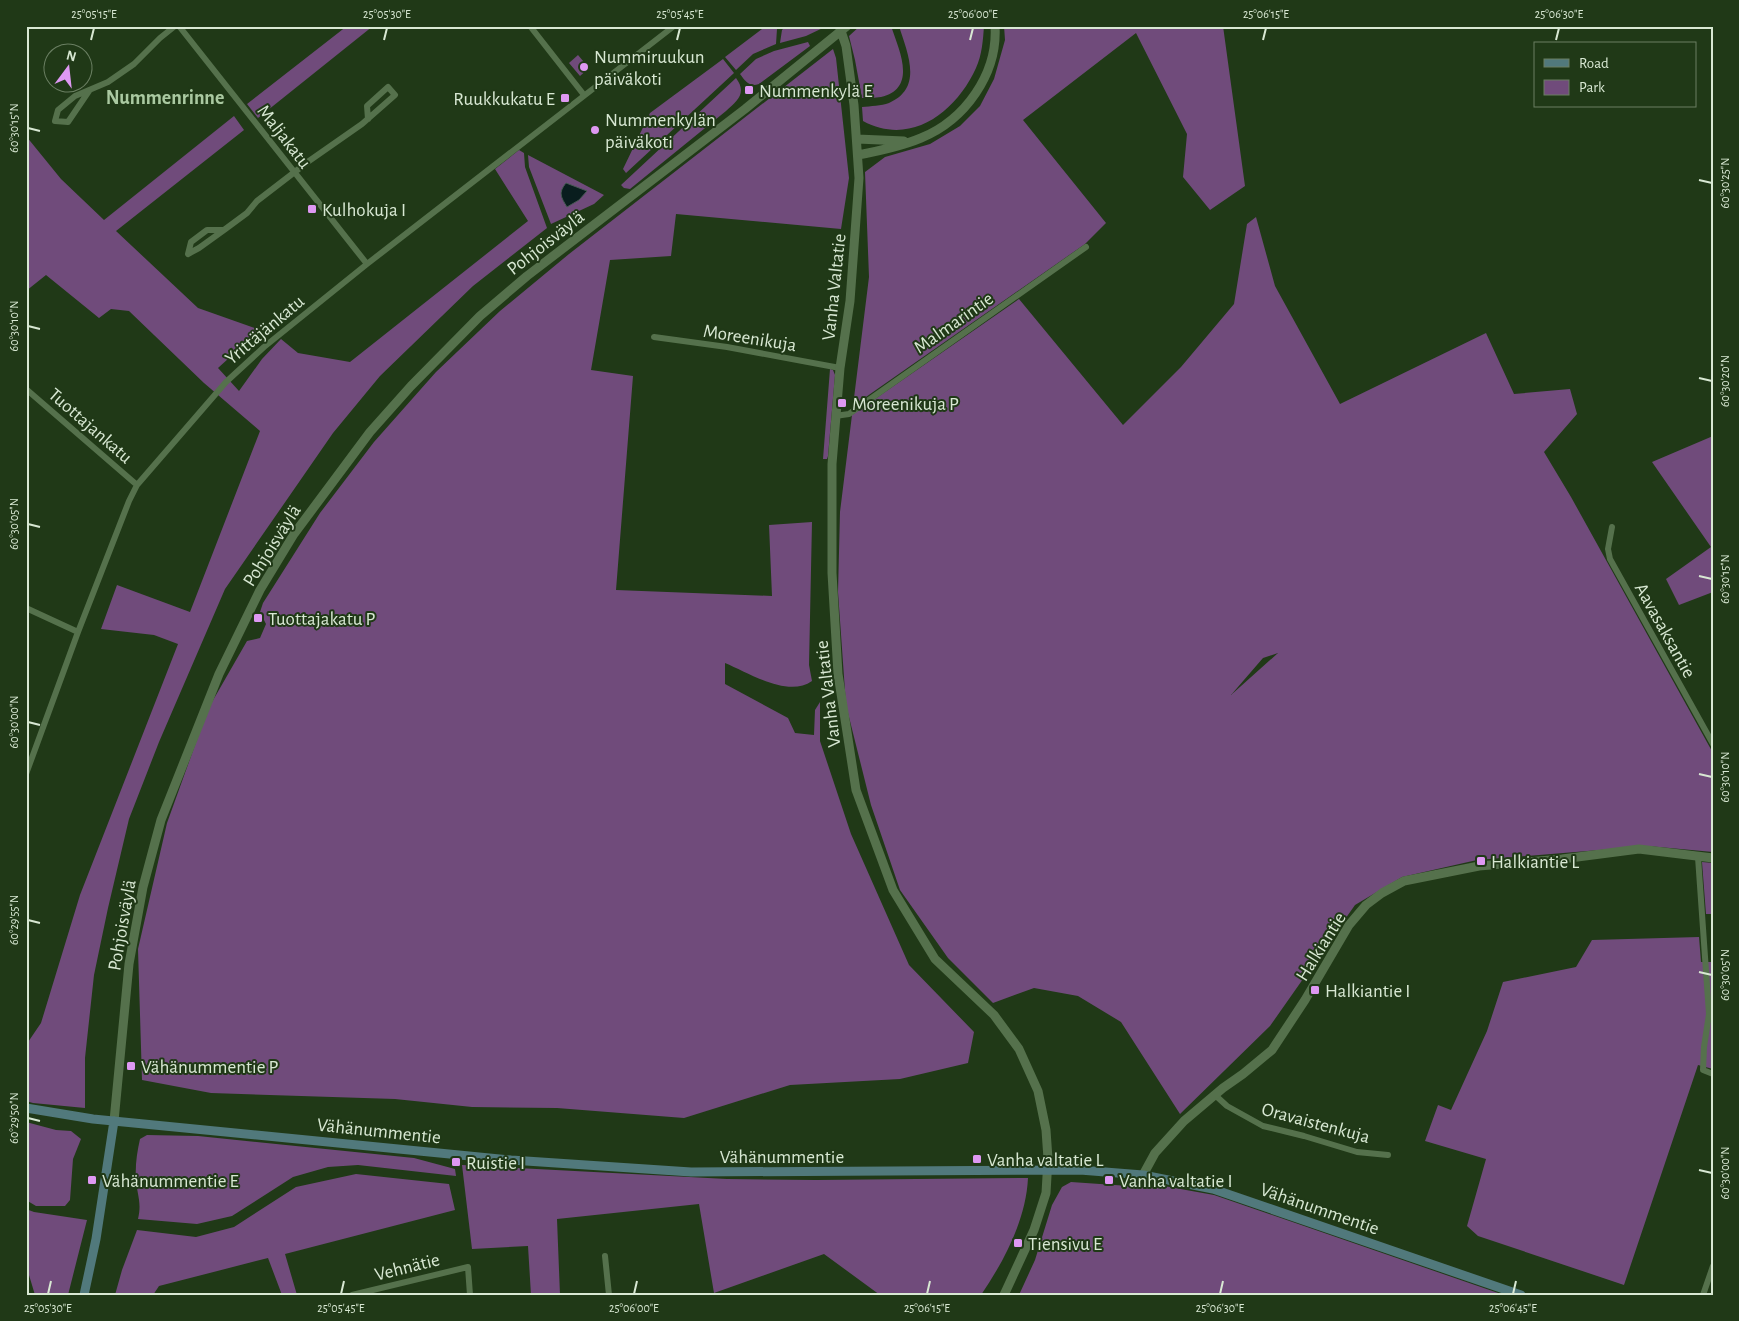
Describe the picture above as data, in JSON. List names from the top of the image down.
{
  "streets": {
    "main road": ["Pohjoisväylä", "Vähänummentie"],
    "street": [
      "Maljakatu",
      "Vanha Valtatie",
      "Malmarintie",
      "Yrittäjänkatu",
      "Moreenikuja",
      "Tuottajankatu",
      "Aavasaksantie",
      "Halkiantie",
      "Oravaistenkuja",
      "Vehnätie"
    ]
  },
  "crossings": [
    ["Maljakatu", "Yrittäjänkatu"],
    ["Pohjoisväylä", "Vähänummentie"],
    ["Vanha Valtatie", "Malmarintie"],
    ["Vanha Valtatie", "Moreenikuja"],
    ["Vanha Valtatie", "Vähänummentie"],
    ["Yrittäjänkatu", "Tuottajankatu"],
    ["Halkiantie", "Oravaistenkuja"],
    ["Halkiantie", "Vähänummentie"]
  ],
  "districts": ["Nummenrinne"],
  "places": {
    "other": ["Nummiruukun päiväkoti", "Nummenkylän päiväkoti"],
    "transit": [
      "Nummenkylä E",
      "Ruukkukatu E",
      "Kulhokuja I",
      "Moreenikuja P",
      "Tuottajakatu P",
      "Halkiantie L",
      "Halkiantie I",
      "Vähänummentie P",
      "Vanha valtatie L",
      "Ruistie I",
      "Vähänummentie E",
      "Vanha valtatie I",
      "Tiensivu E"
    ]
  },
  "legend": ["Road", "Park"],
  "north": "top",
  "coordinates": [
    "25°05'15\"E",
    "25°05'30\"E",
    "25°05'45\"E",
    "25°06'00\"E",
    "25°06'15\"E",
    "25°06'30\"E",
    "60°30'15\"N",
    "60°30'25\"N",
    "60°30'10\"N",
    "60°30'20\"N",
    "60°30'05\"N",
    "60°30'00\"N",
    "60°29'55\"N",
    "60°29'50\"N",
    "25°06'45\"E"
  ]
}
